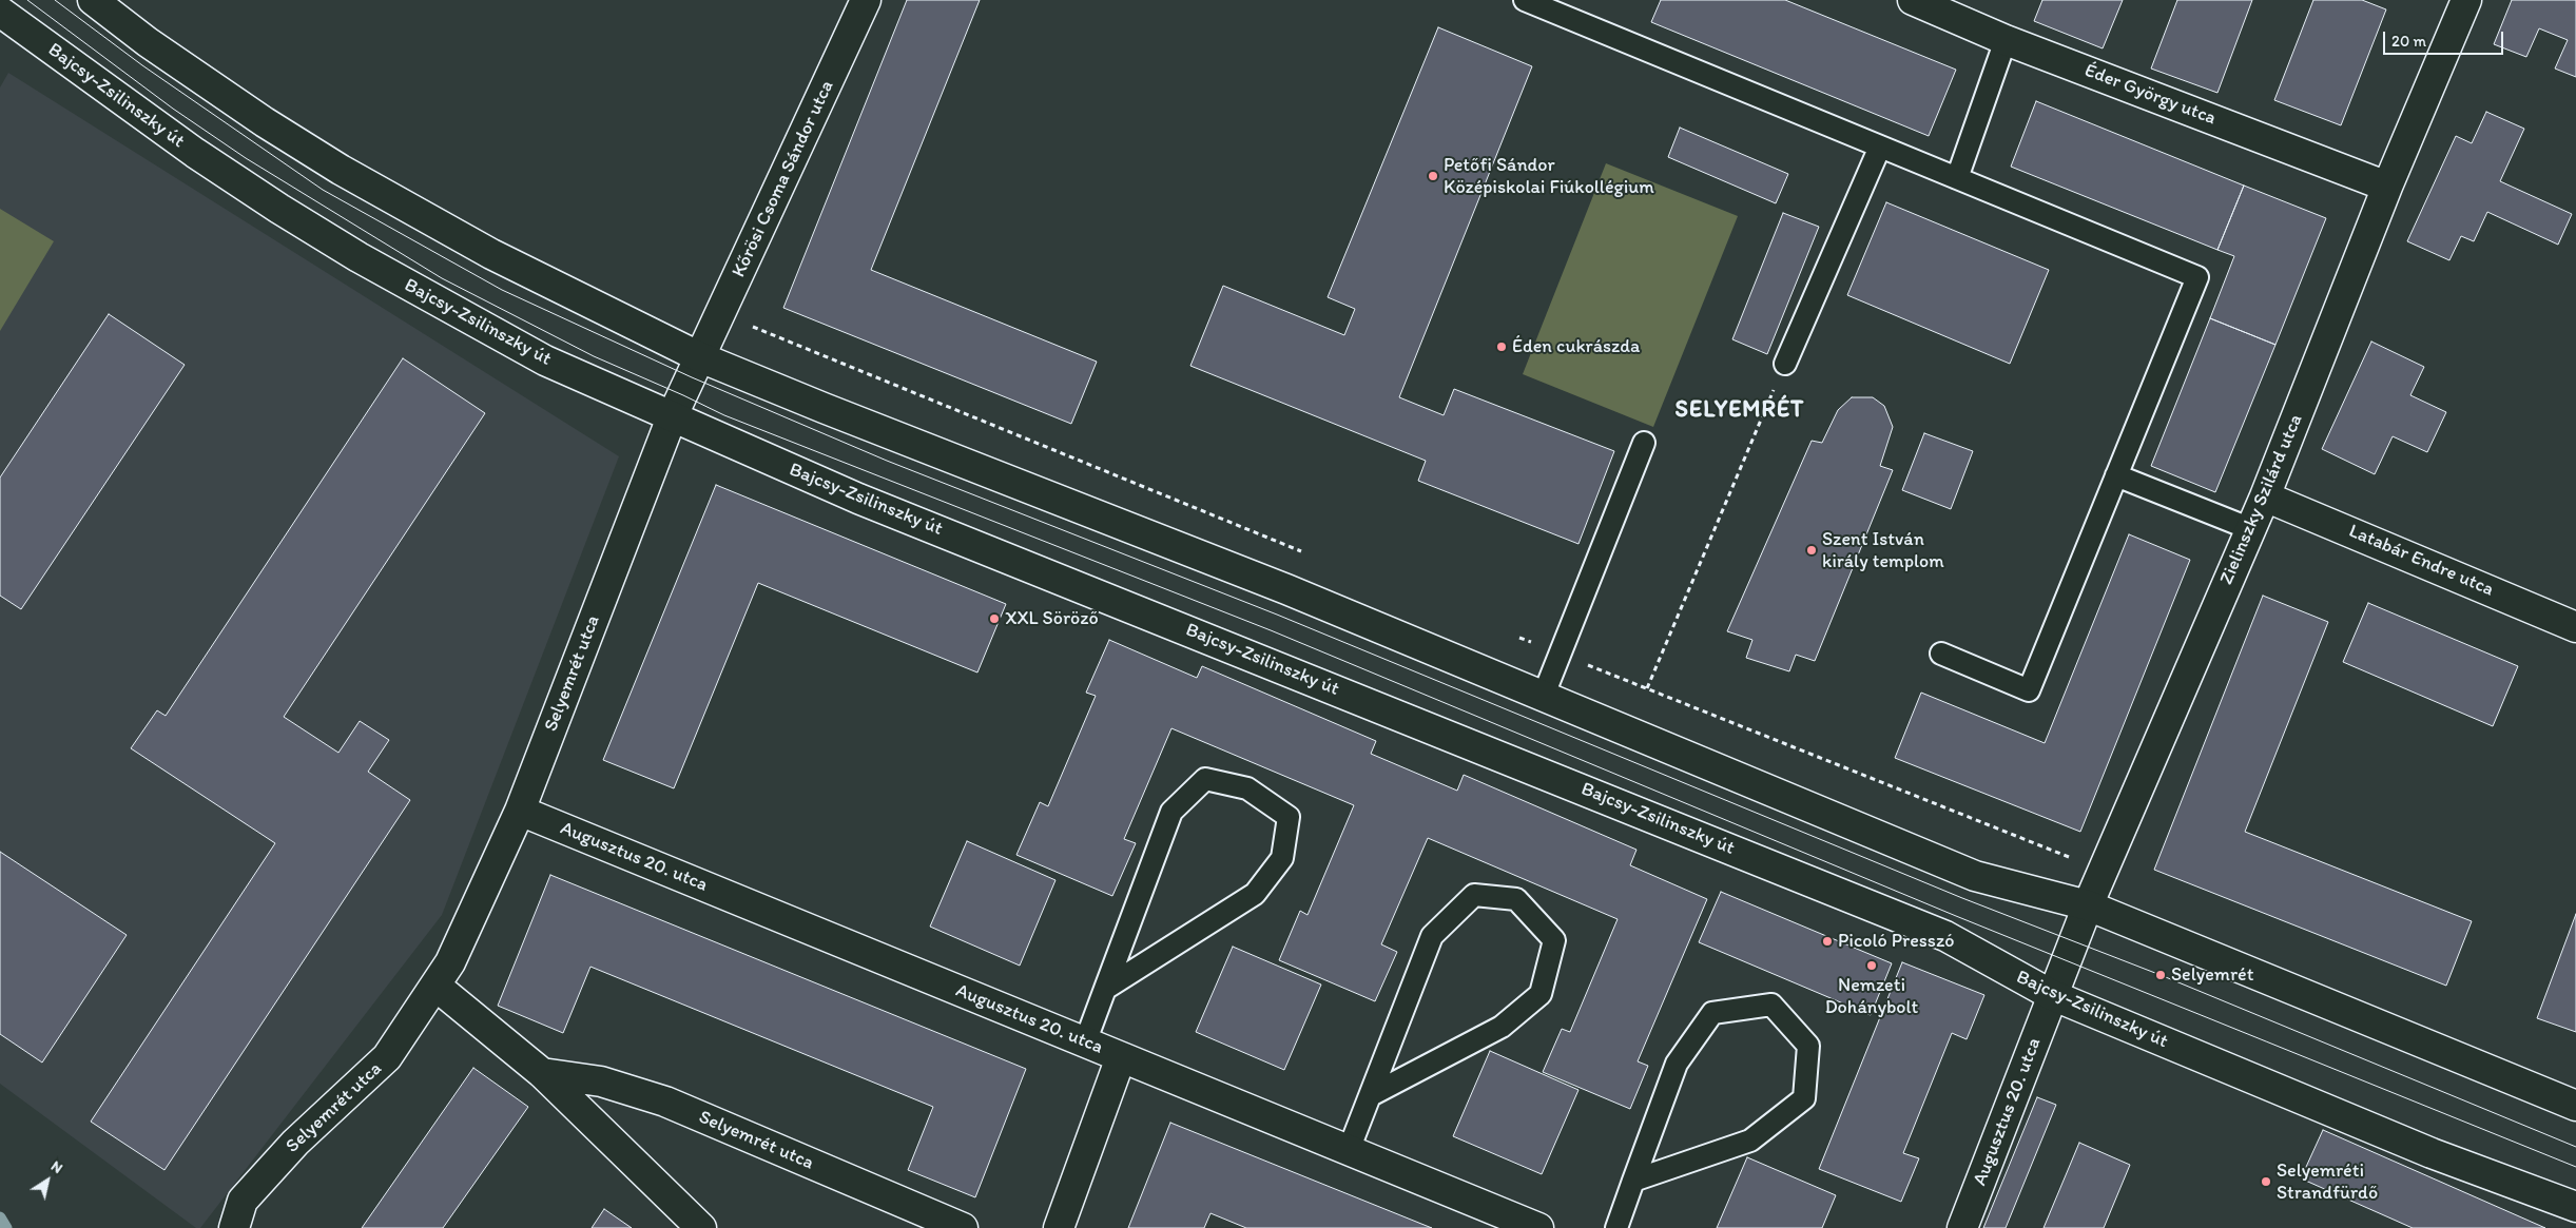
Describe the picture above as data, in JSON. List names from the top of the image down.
{
  "streets": {
    "street": [
      "Éder György utca",
      "Bajcsy-Zsilinszky út",
      "Kőrösi Csoma Sándor utca",
      "Zielinszky Szilárd utca",
      "Latabár Endre utca",
      "Selyemrét utca",
      "Augusztus 20. utca"
    ]
  },
  "crossings": [
    ["Éder György utca", "Zielinszky Szilárd utca"],
    ["Bajcsy-Zsilinszky út", "Zielinszky Szilárd utca"],
    ["Bajcsy-Zsilinszky út", "Selyemrét utca"],
    ["Bajcsy-Zsilinszky út", "Augusztus 20. utca"],
    ["Kőrösi Csoma Sándor utca", "Selyemrét utca"],
    ["Zielinszky Szilárd utca", "Latabár Endre utca"],
    ["Zielinszky Szilárd utca", "Augusztus 20. utca"],
    ["Selyemrét utca", "Augusztus 20. utca"]
  ],
  "districts": ["SELYEMRÉT"],
  "places": [
    "Petőfi Sándor Középiskolai Fiúkollégium",
    "Éden cukrászda",
    "Szent István király templom",
    "XXL Söröző",
    "Picoló Presszó",
    "Nemzeti Dohánybolt",
    "Selyemrét",
    "Selyemréti Strandfürdő"
  ],
  "scale_bar": "20 m",
  "north": "top right"
}
